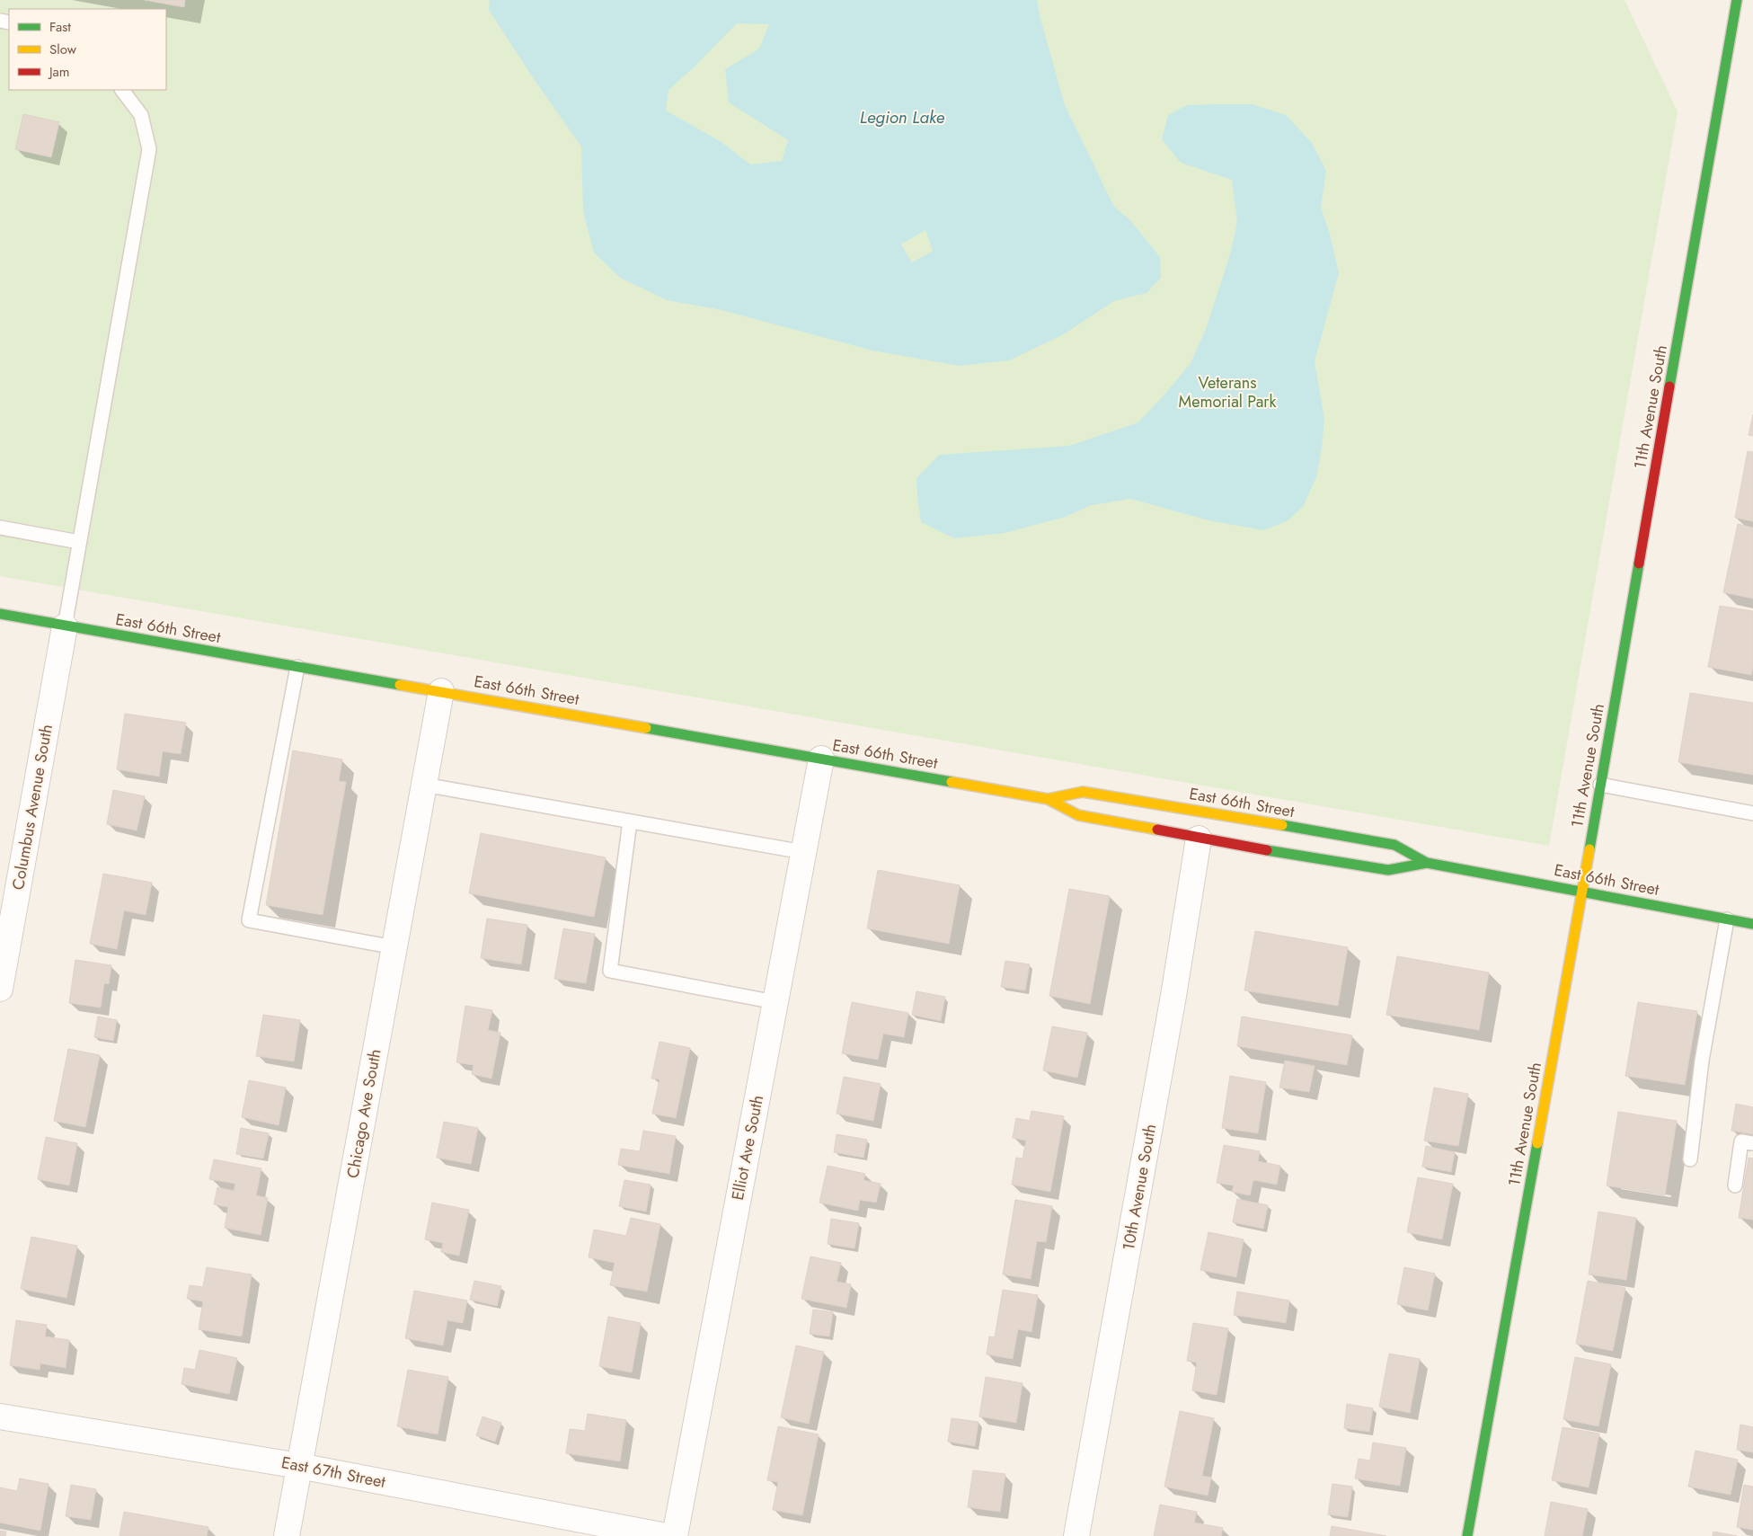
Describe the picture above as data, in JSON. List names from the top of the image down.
{
  "streets": {
    "main road": ["11th Avenue South", "East 66th Street"],
    "street": [
      "Columbus Avenue South",
      "Chicago Ave South",
      "Elliot Ave South",
      "10th Avenue South",
      "East 67th Street"
    ]
  },
  "crossings": [
    ["11th Avenue South", "East 66th Street"],
    ["East 66th Street", "Columbus Avenue South"],
    ["East 66th Street", "Chicago Ave South"],
    ["East 66th Street", "Elliot Ave South"],
    ["East 66th Street", "10th Avenue South"],
    ["Chicago Ave South", "East 67th Street"]
  ],
  "water": ["Legion Lake"],
  "parks": ["Veterans Memorial Park"],
  "legend": ["Fast", "Slow", "Jam"]
}
